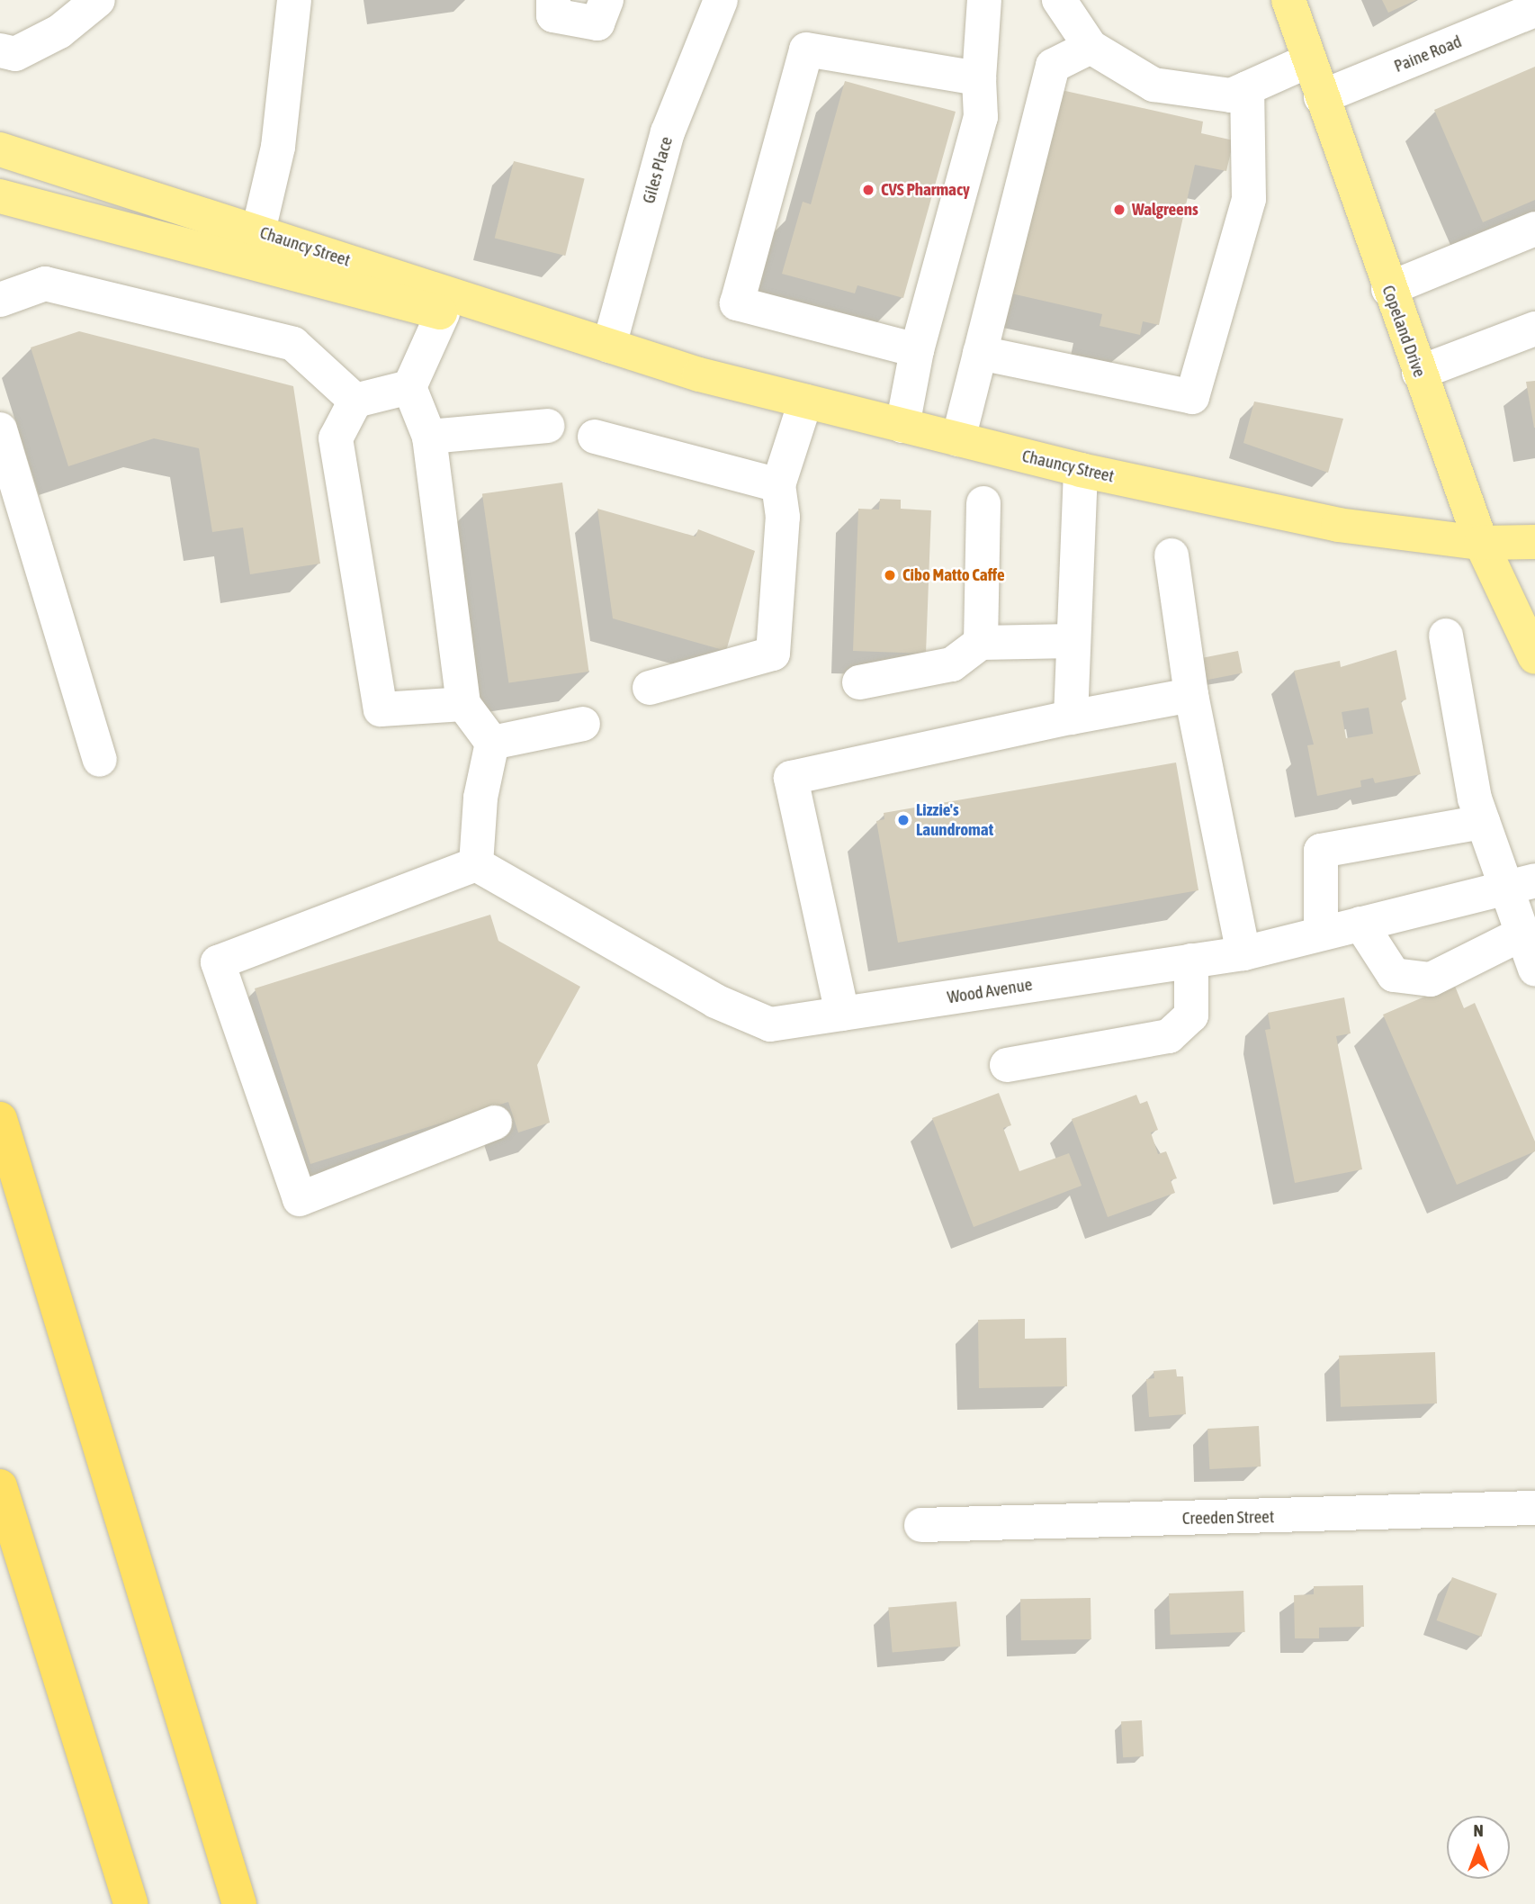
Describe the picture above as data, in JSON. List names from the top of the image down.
{
  "streets": {
    "main road": ["Chauncy Street", "Copeland Drive"],
    "street": [
      "Paine Road",
      "Giles Place",
      "Wood Avenue",
      "Creeden Street"
    ]
  },
  "crossings": [
    ["Paine Road", "Copeland Drive"],
    ["Giles Place", "Chauncy Street"],
    ["Chauncy Street", "Copeland Drive"]
  ],
  "places": [
    "CVS Pharmacy",
    "Walgreens",
    "Cibo Matto Caffe",
    "Lizzie's Laundromat"
  ],
  "north": "top"
}
